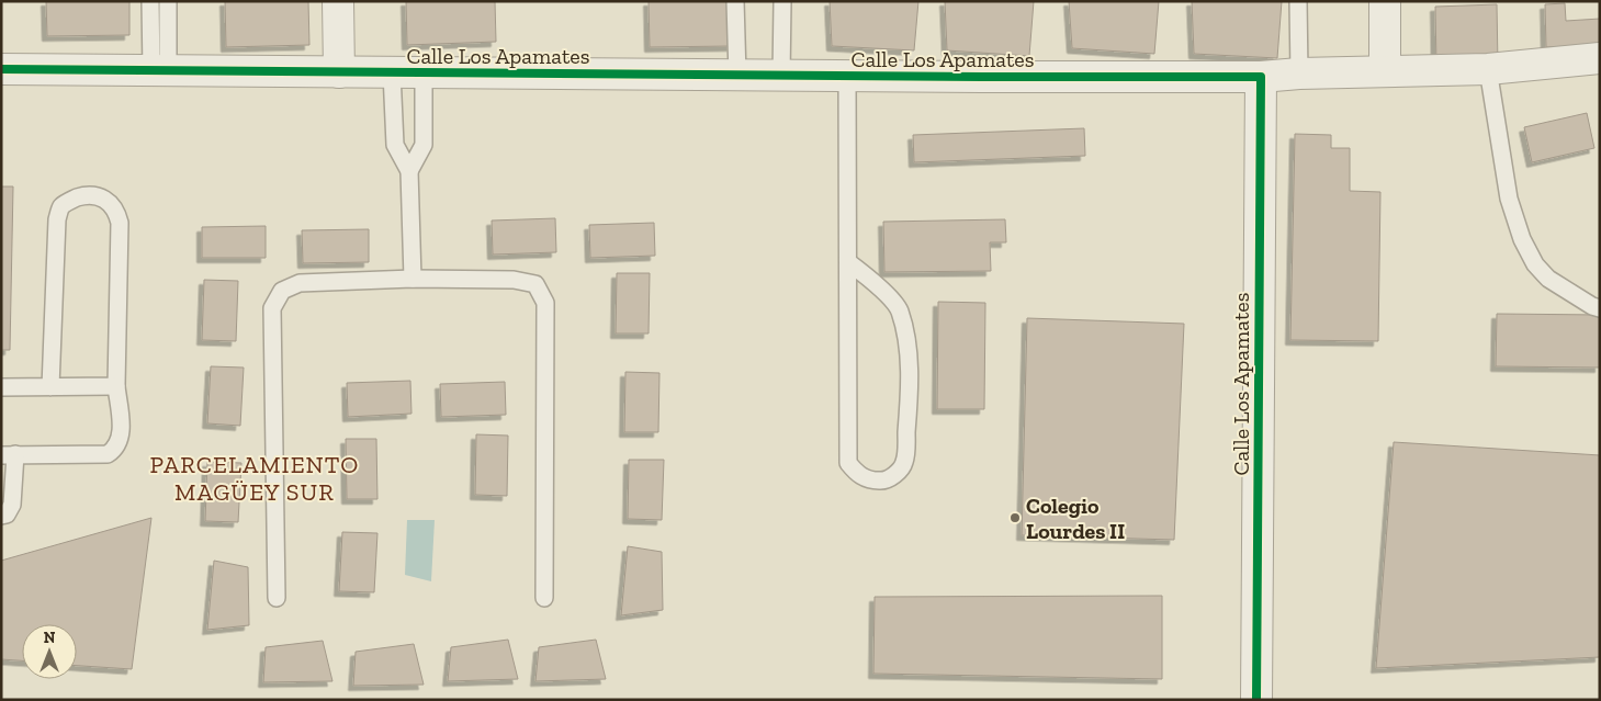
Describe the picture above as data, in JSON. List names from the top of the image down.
{
  "streets": {
    "street": ["Calle Los Apamates"]
  },
  "districts": ["PARCELAMIENTO MAGÜEY SUR"],
  "places": ["Colegio Lourdes II"],
  "north": "top"
}
